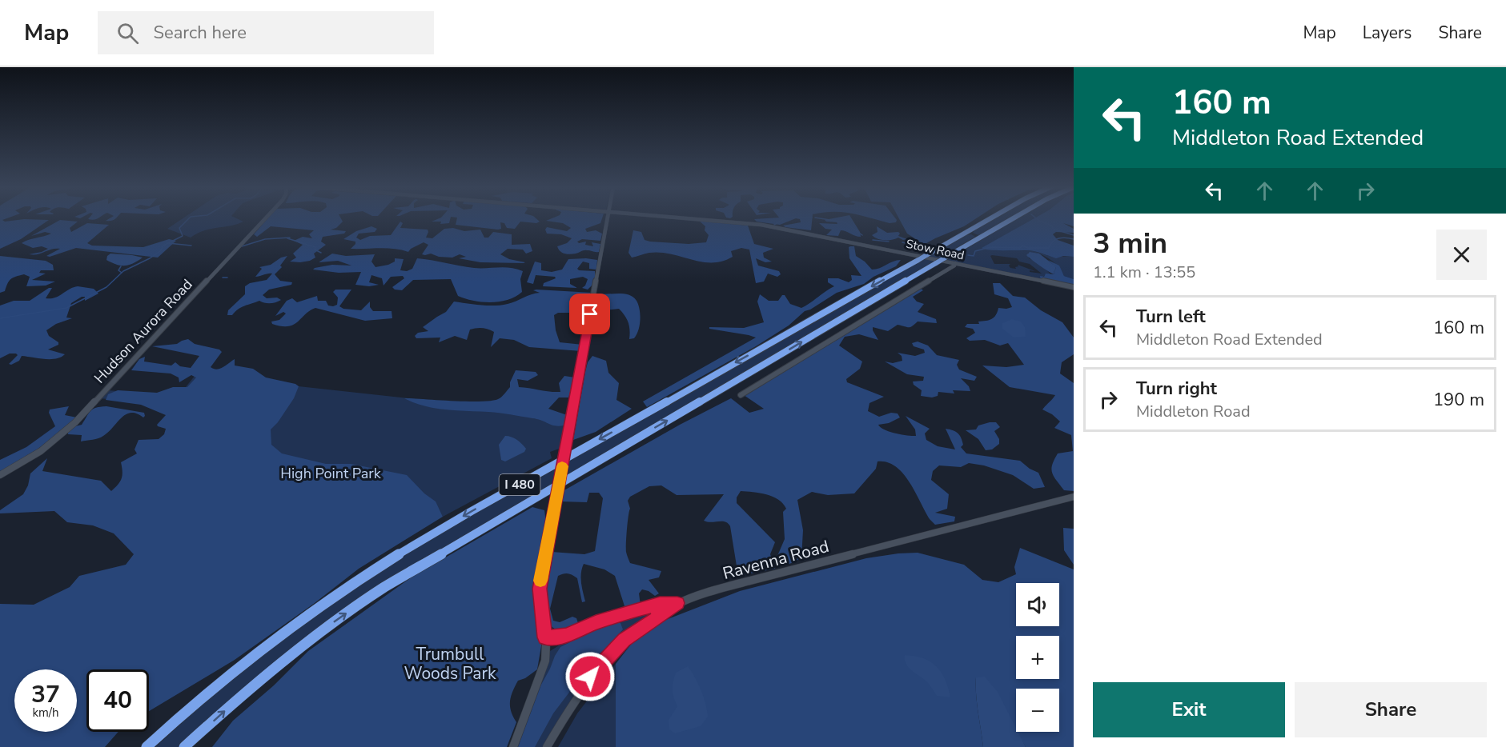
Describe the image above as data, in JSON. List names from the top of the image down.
{
  "streets": {
    "highway": ["I 480"],
    "street": ["Stow Road", "Hudson Aurora Road", "Ravenna Road"]
  },
  "crossings": [
    ["Stow Road", "I 480"]
  ],
  "parks": ["High Point Park", "Trumbull Woods Park"],
  "page": {
    "header": "Map",
    "search": "Search here",
    "nav": ["Map", "Layers", "Share"],
    "turn": ["160 m", "Middleton Road Extended"],
    "heading": ["3 min", "1.1 km · 13:55"],
    "list": [
      {
        "name": "Turn left",
        "note": "Middleton Road Extended",
        "value": "160 m"
      },
      {
        "name": "Turn right",
        "note": "Middleton Road",
        "value": "190 m"
      }
    ],
    "map_buttons": ["+", "−"],
    "speed": "37 km/h",
    "limit": "40",
    "buttons": ["Exit", "Share"]
  }
}
